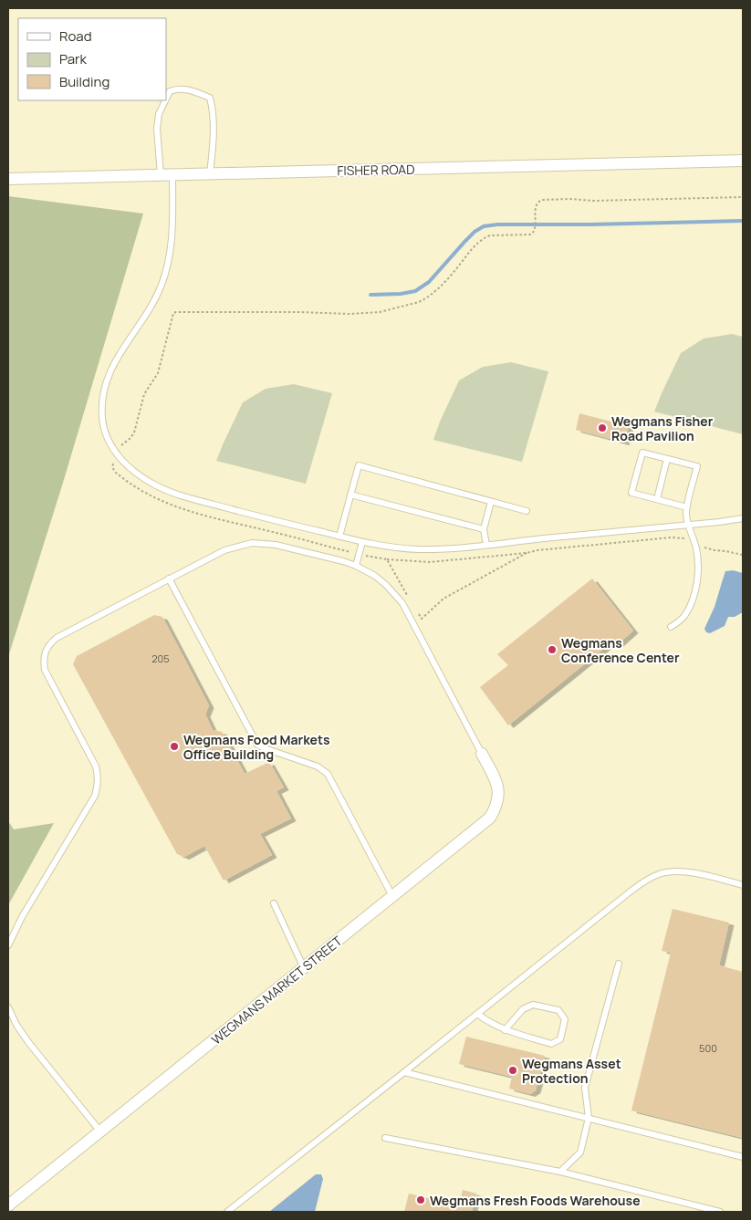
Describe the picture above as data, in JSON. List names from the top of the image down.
{
  "streets": {
    "street": ["FISHER ROAD", "WEGMANS MARKET STREET"]
  },
  "places": [
    "Wegmans Fisher Road Pavilion",
    "Wegmans Conference Center",
    "Wegmans Food Markets Office Building",
    "Wegmans Asset Protection",
    "Wegmans Fresh Foods Warehouse"
  ],
  "house_numbers": ["205", "500"],
  "legend": ["Road", "Park", "Building"]
}
